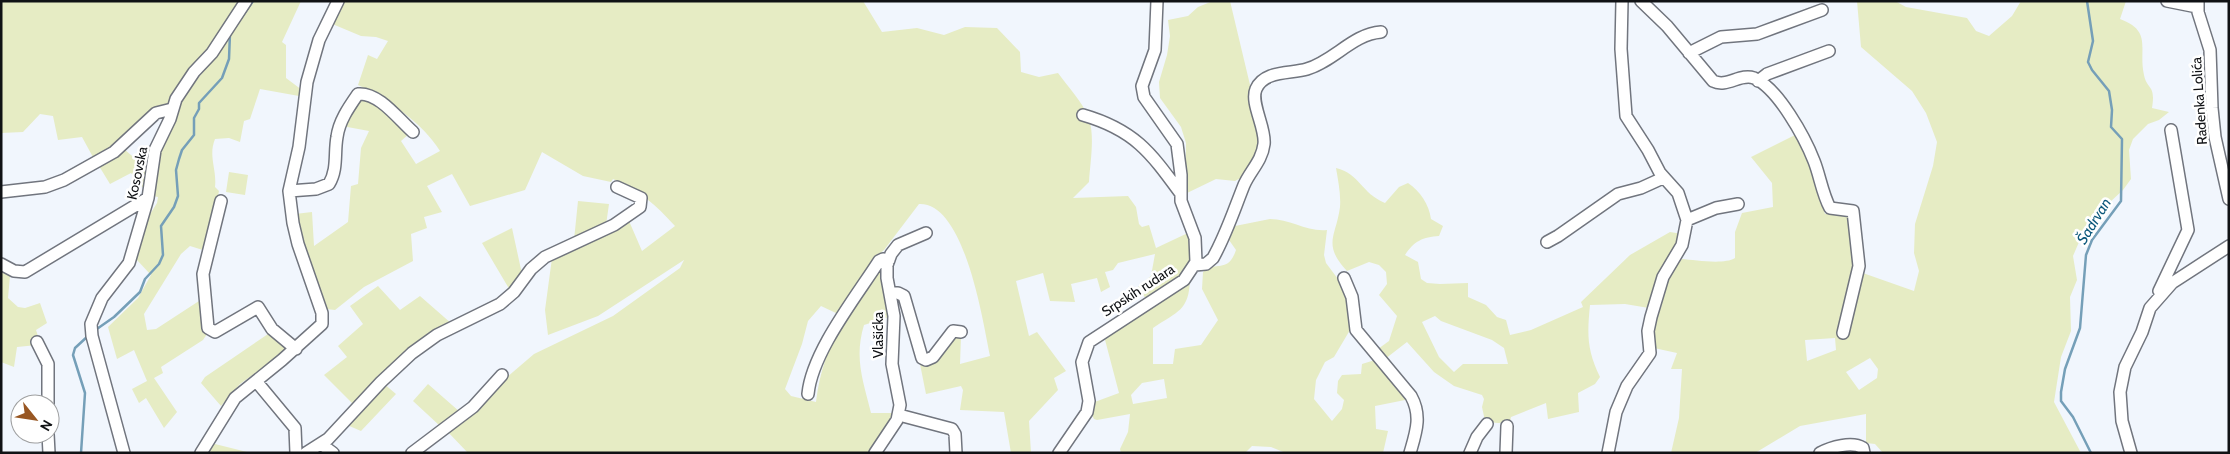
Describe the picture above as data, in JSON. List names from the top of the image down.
{
  "streets": {
    "street": [
      "Radenka Lolića",
      "Kosovska",
      "Srpskih rudara",
      "Vlašićka"
    ]
  },
  "water": ["Šadrvan"],
  "north": "bottom right"
}
